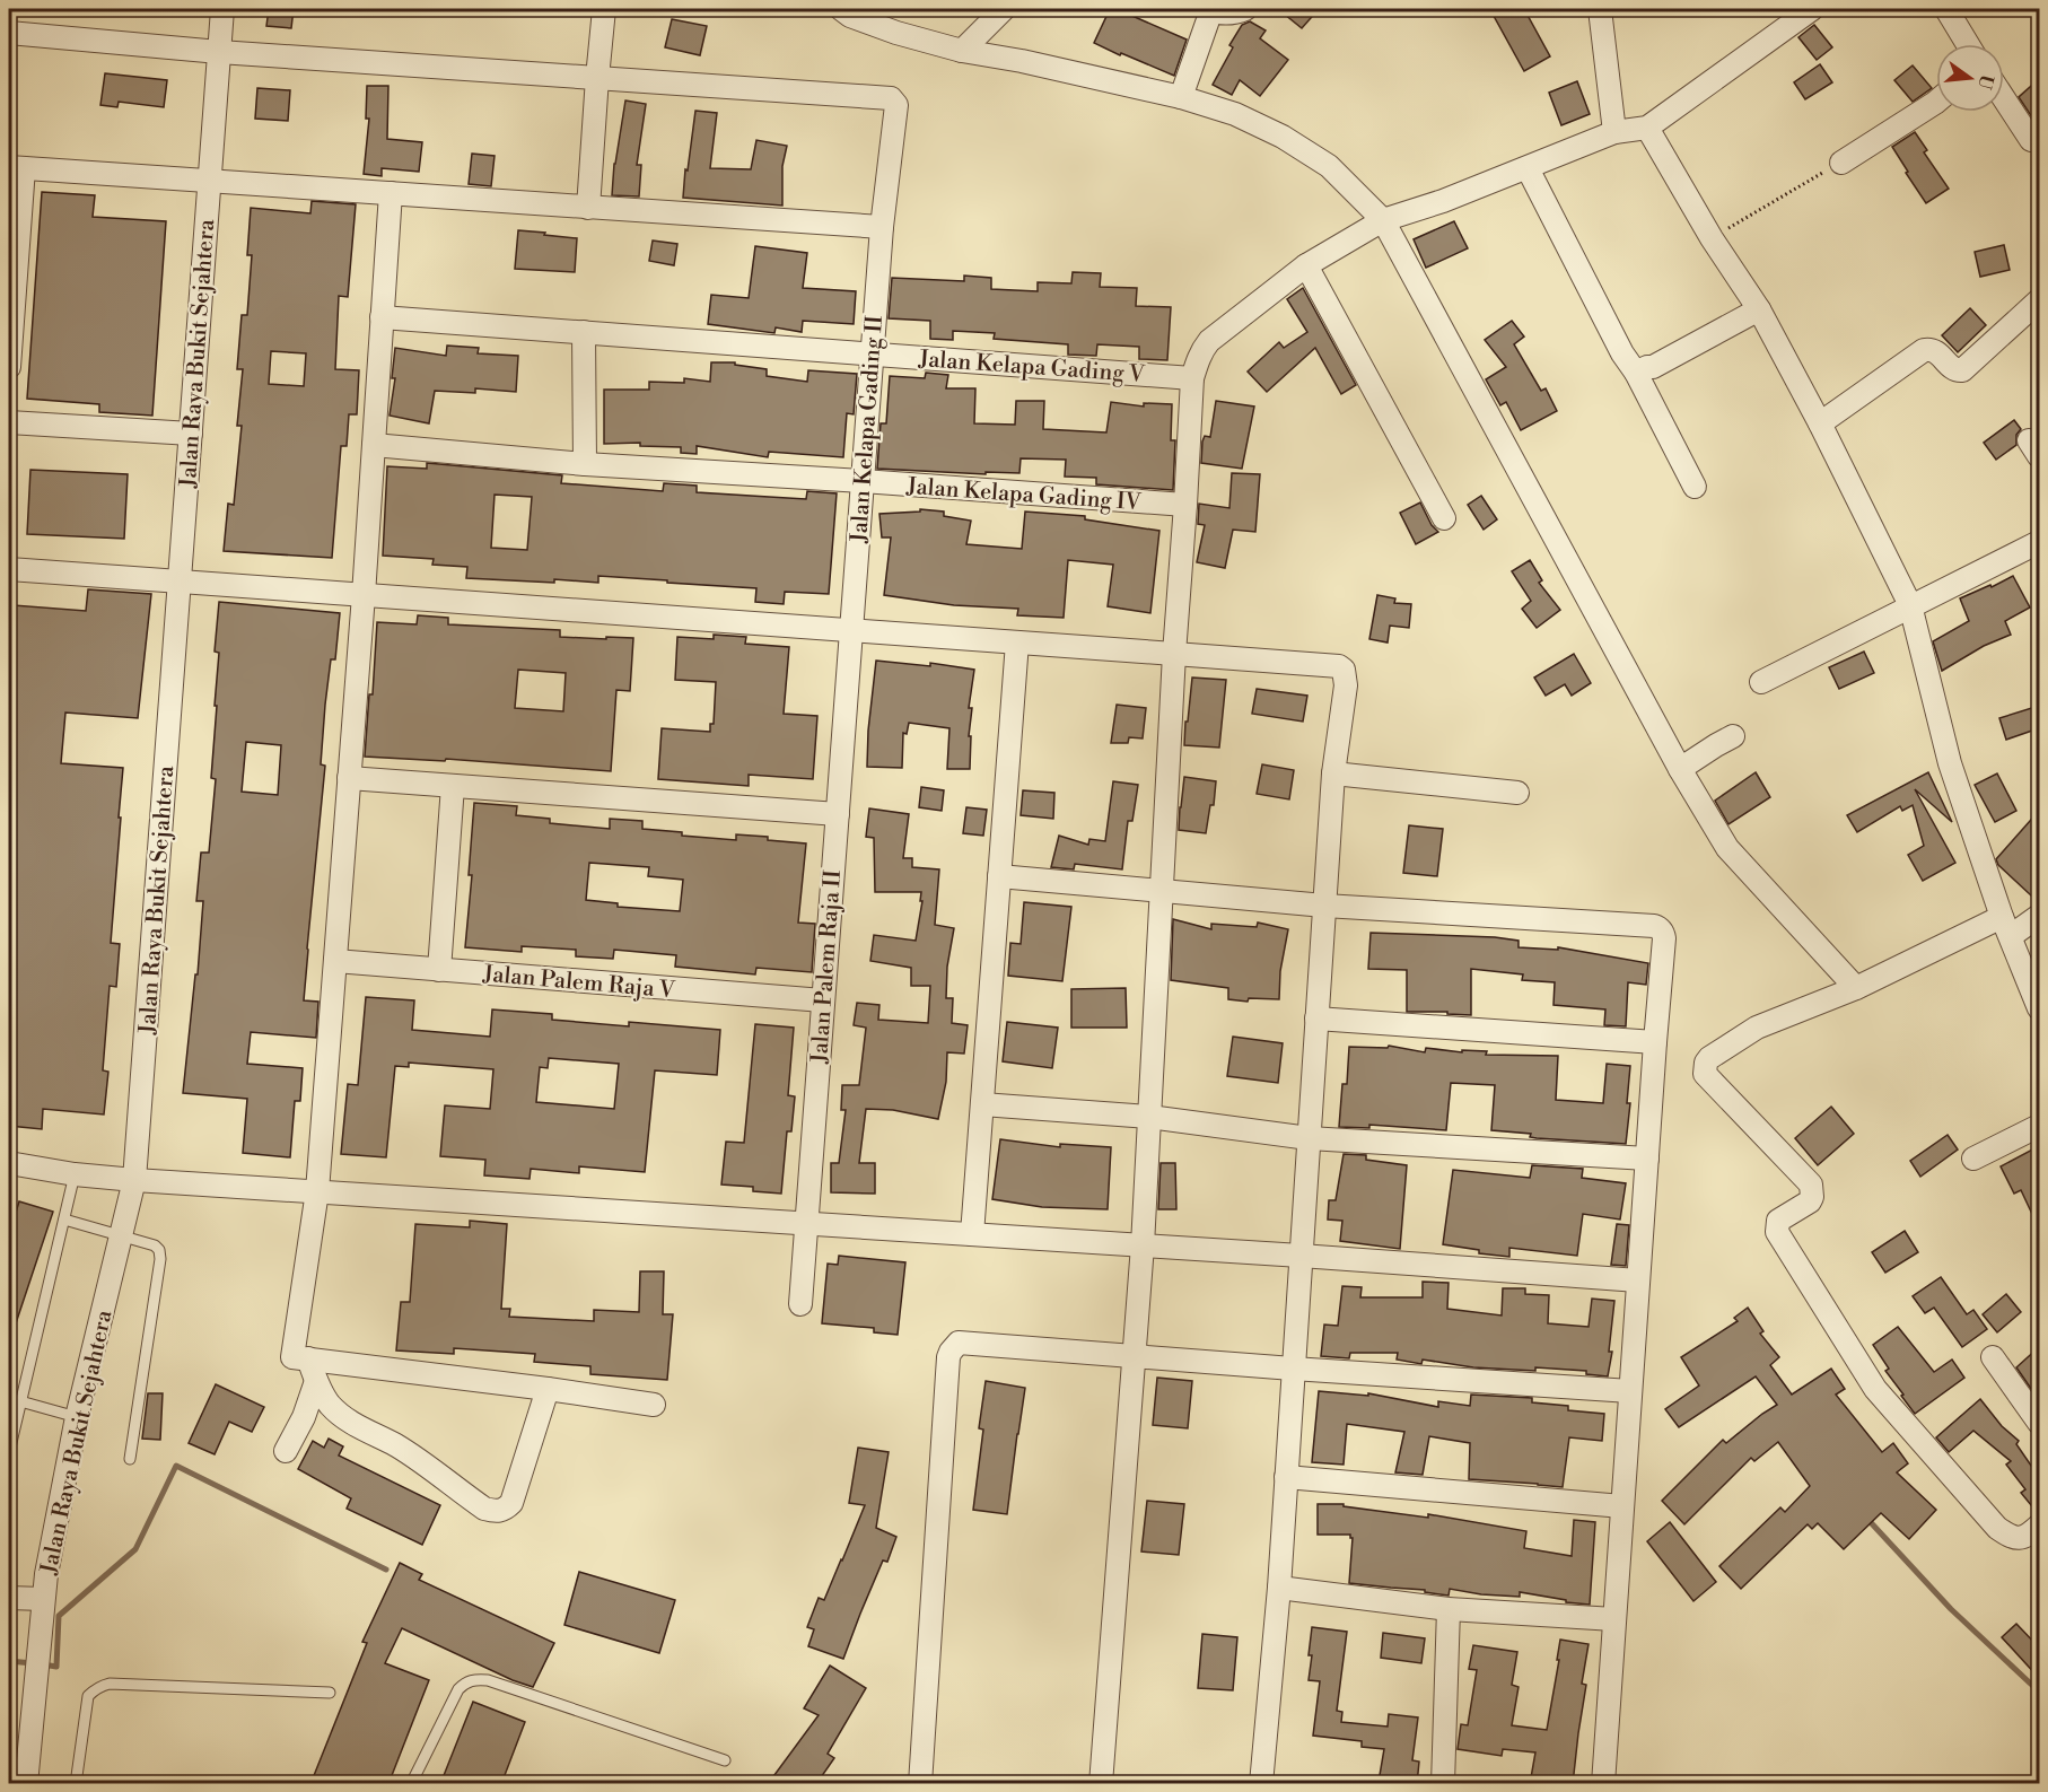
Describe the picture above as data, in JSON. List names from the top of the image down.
{
  "streets": {
    "street": [
      "Jalan Raya Bukit Sejahtera",
      "Jalan Kelapa Gading V",
      "Jalan Kelapa Gading II",
      "Jalan Kelapa Gading IV",
      "Jalan Palem Raja II",
      "Jalan Palem Raja V"
    ]
  },
  "crossings": [
    ["Jalan Kelapa Gading V", "Jalan Kelapa Gading II"],
    ["Jalan Kelapa Gading II", "Jalan Kelapa Gading IV"],
    ["Jalan Kelapa Gading II", "Jalan Palem Raja II"],
    ["Jalan Palem Raja II", "Jalan Palem Raja V"]
  ],
  "north": "right"
}
